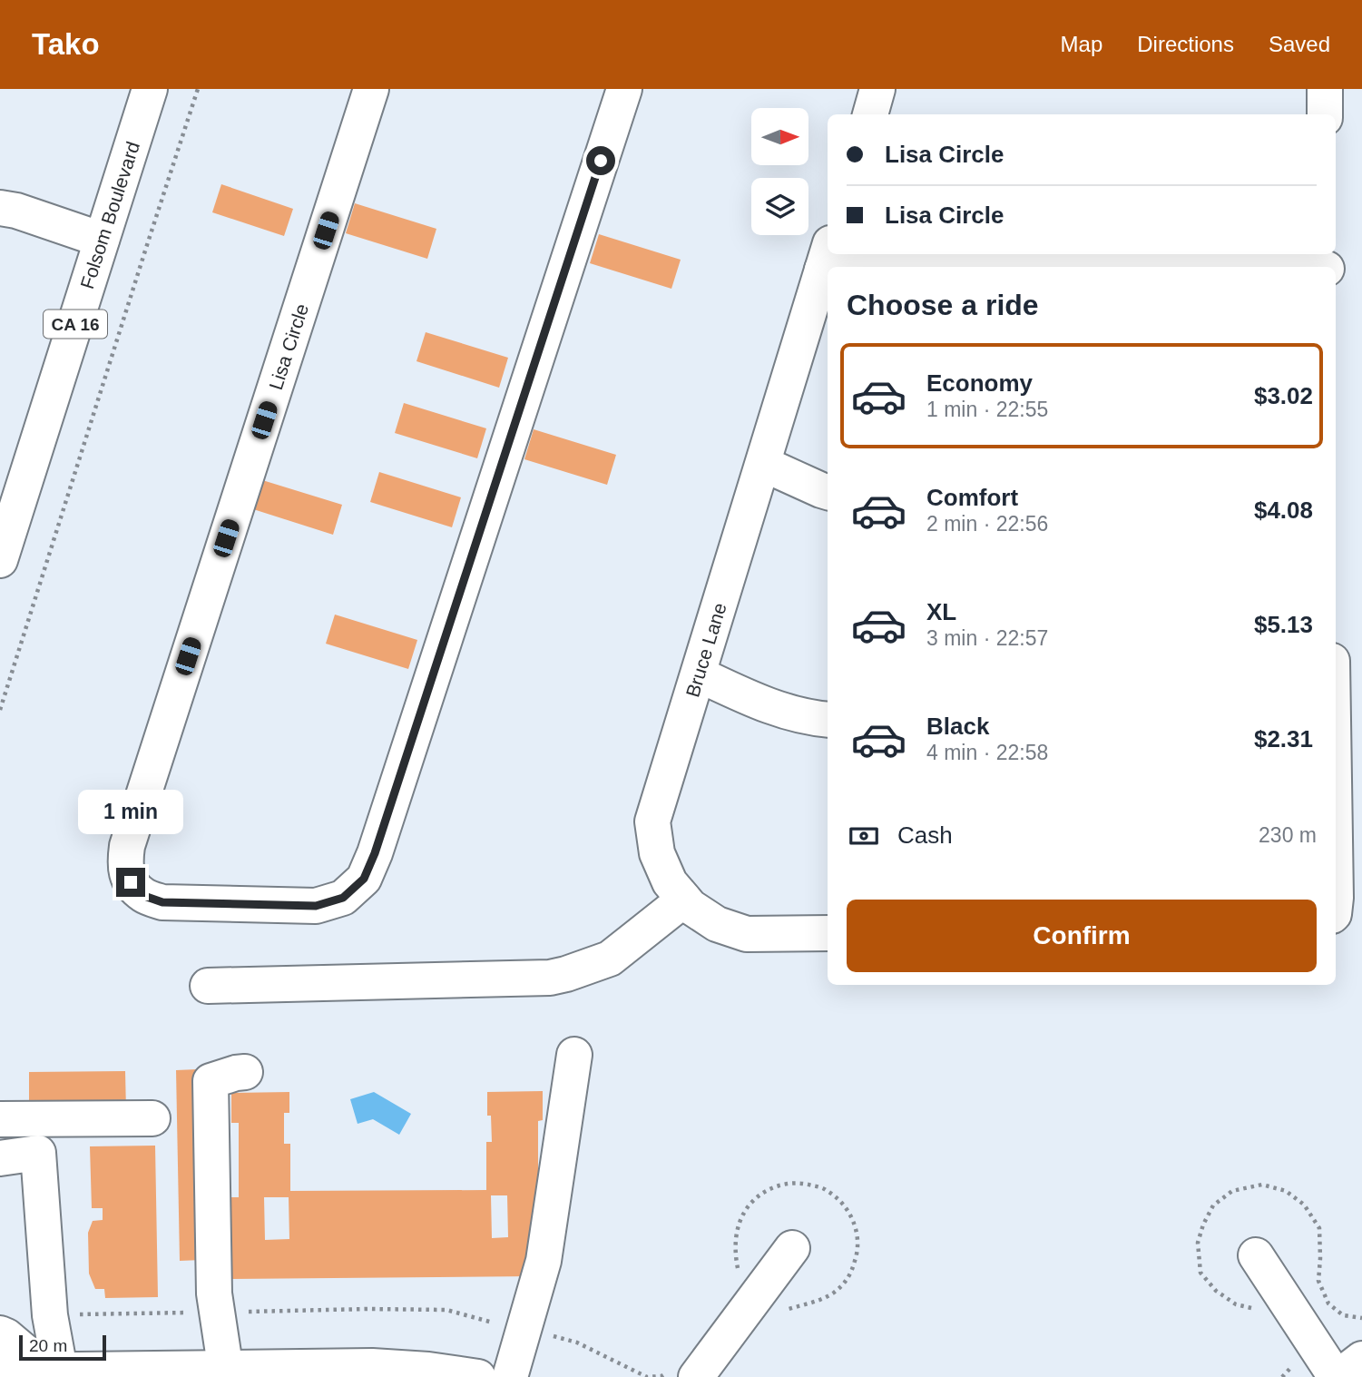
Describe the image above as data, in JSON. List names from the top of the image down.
{
  "streets": {
    "street": [
      "Folsom Boulevard",
      "CA 16",
      "Lisa Circle",
      "Bruce Lane"
    ]
  },
  "scale_bar": "20 m",
  "north": "right",
  "page": {
    "header": "Tako",
    "nav": ["Map", "Directions", "Saved"],
    "banner": ["Lisa Circle", "Lisa Circle"],
    "heading": "Choose a ride",
    "list": [
      {
        "name": "Economy",
        "note": "1 min · 22:55",
        "value": "$3.02"
      },
      {
        "name": "Comfort",
        "note": "2 min · 22:56",
        "value": "$4.08"
      },
      {
        "name": "XL",
        "note": "3 min · 22:57",
        "value": "$5.13"
      },
      {
        "name": "Black",
        "note": "4 min · 22:58",
        "value": "$2.31"
      }
    ],
    "bubble": "1 min",
    "pay": ["Cash", "230 m"],
    "buttons": "Confirm",
    "scale": "20 m"
  }
}
